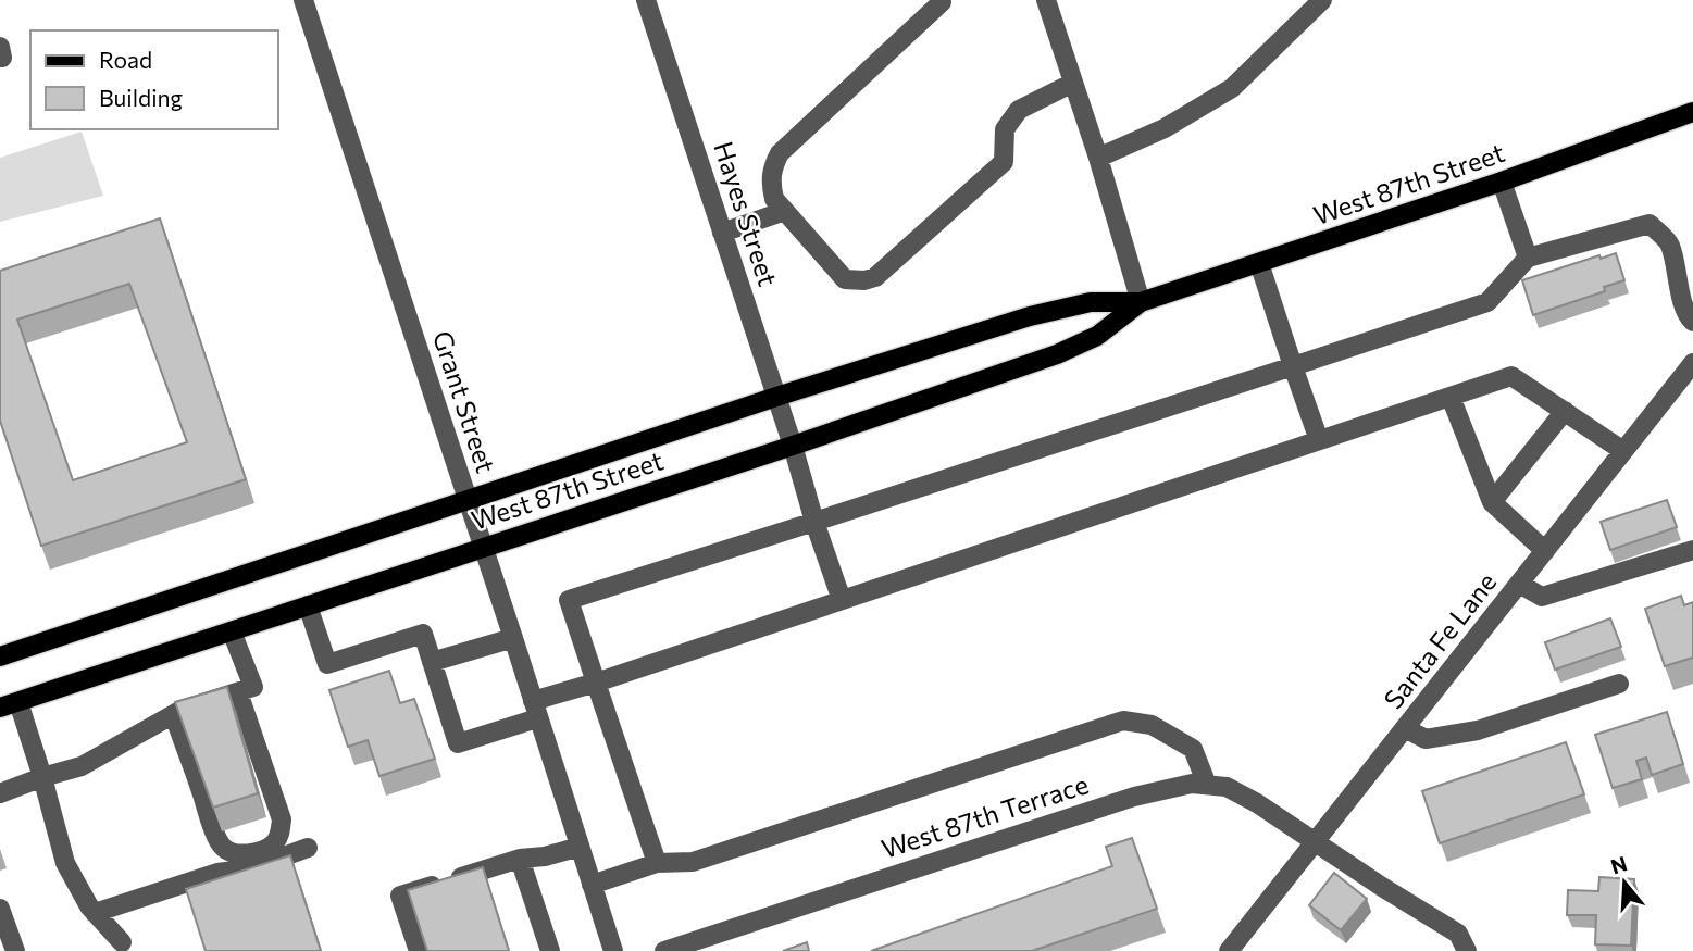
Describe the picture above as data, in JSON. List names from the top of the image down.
{
  "streets": {
    "main road": ["West 87th Street"],
    "street": [
      "Hayes Street",
      "Grant Street",
      "Santa Fe Lane",
      "West 87th Terrace"
    ]
  },
  "crossings": [
    ["West 87th Street", "Hayes Street"],
    ["West 87th Street", "Grant Street"],
    ["Santa Fe Lane", "West 87th Terrace"]
  ],
  "legend": ["Road", "Building"],
  "north": "top"
}
